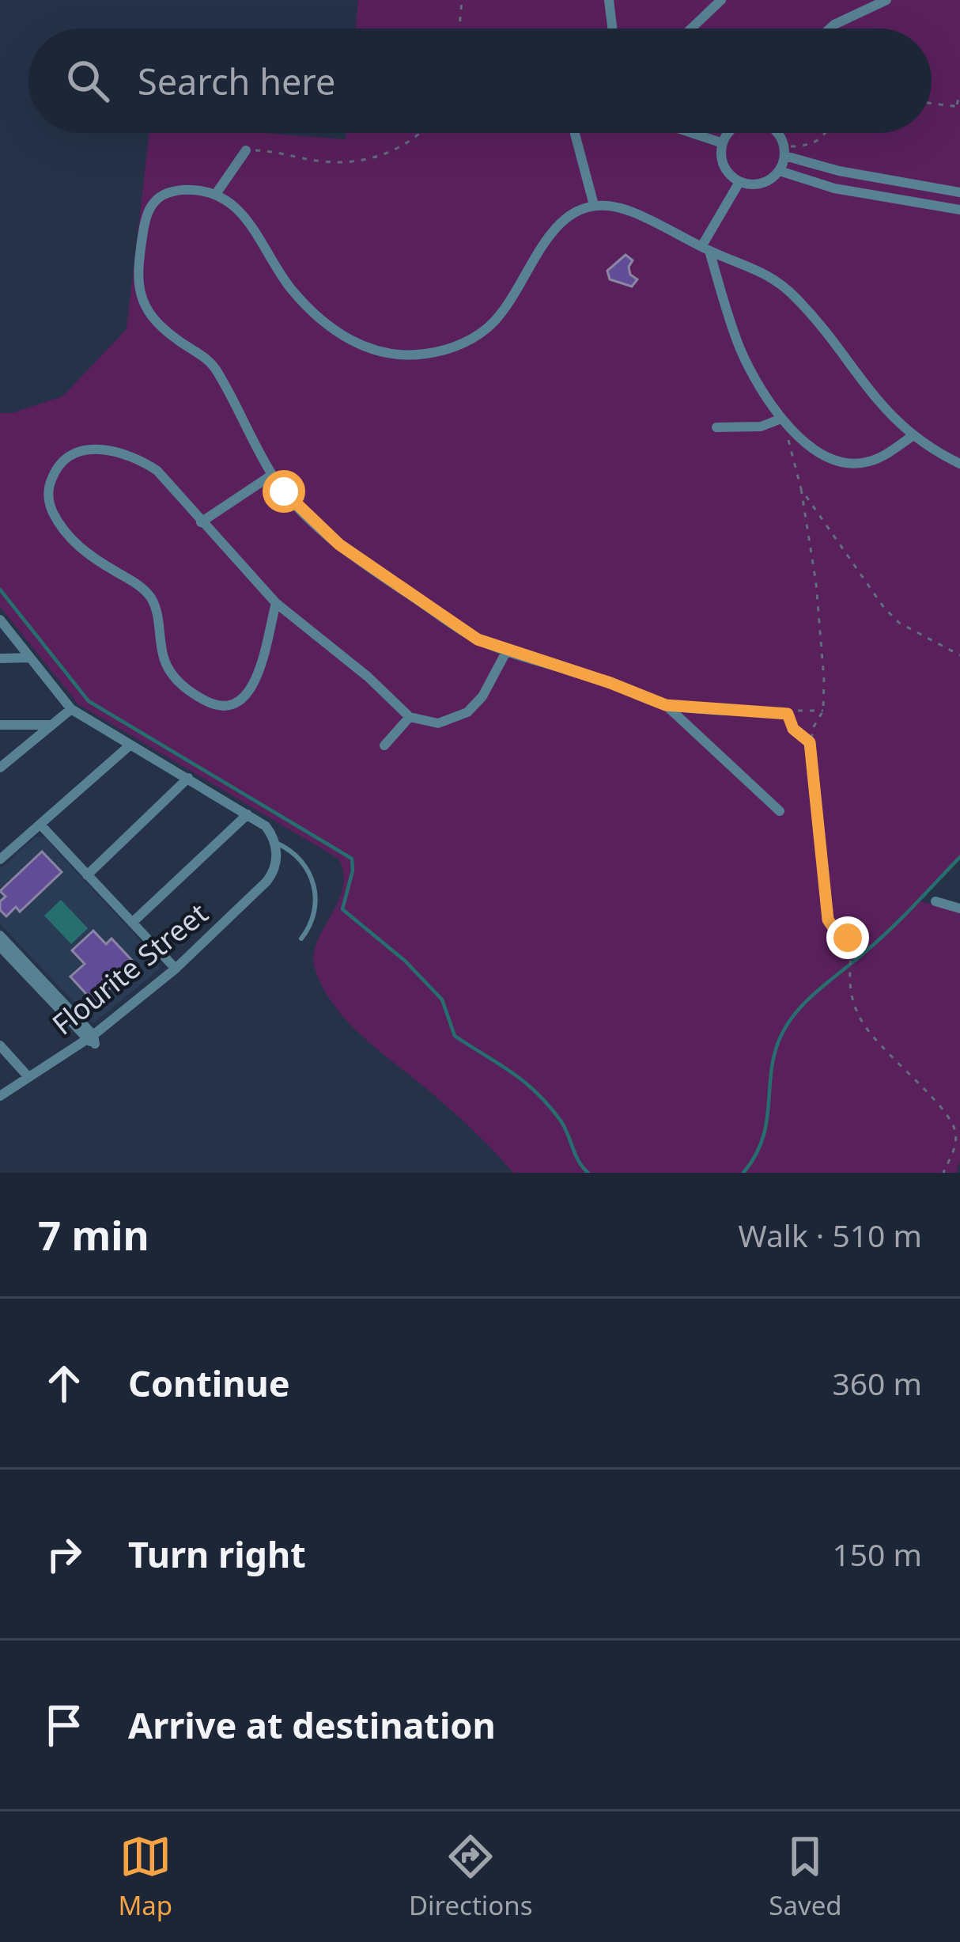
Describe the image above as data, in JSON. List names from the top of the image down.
{
  "streets": {
    "street": ["Flourite Street"]
  },
  "page": {
    "search": "Search here",
    "heading": ["7 min", "Walk · 510 m"],
    "list": [
      ["Continue", "360 m"],
      ["Turn right", "150 m"],
      "Arrive at destination"
    ],
    "nav": ["Map", "Directions", "Saved"]
  }
}
